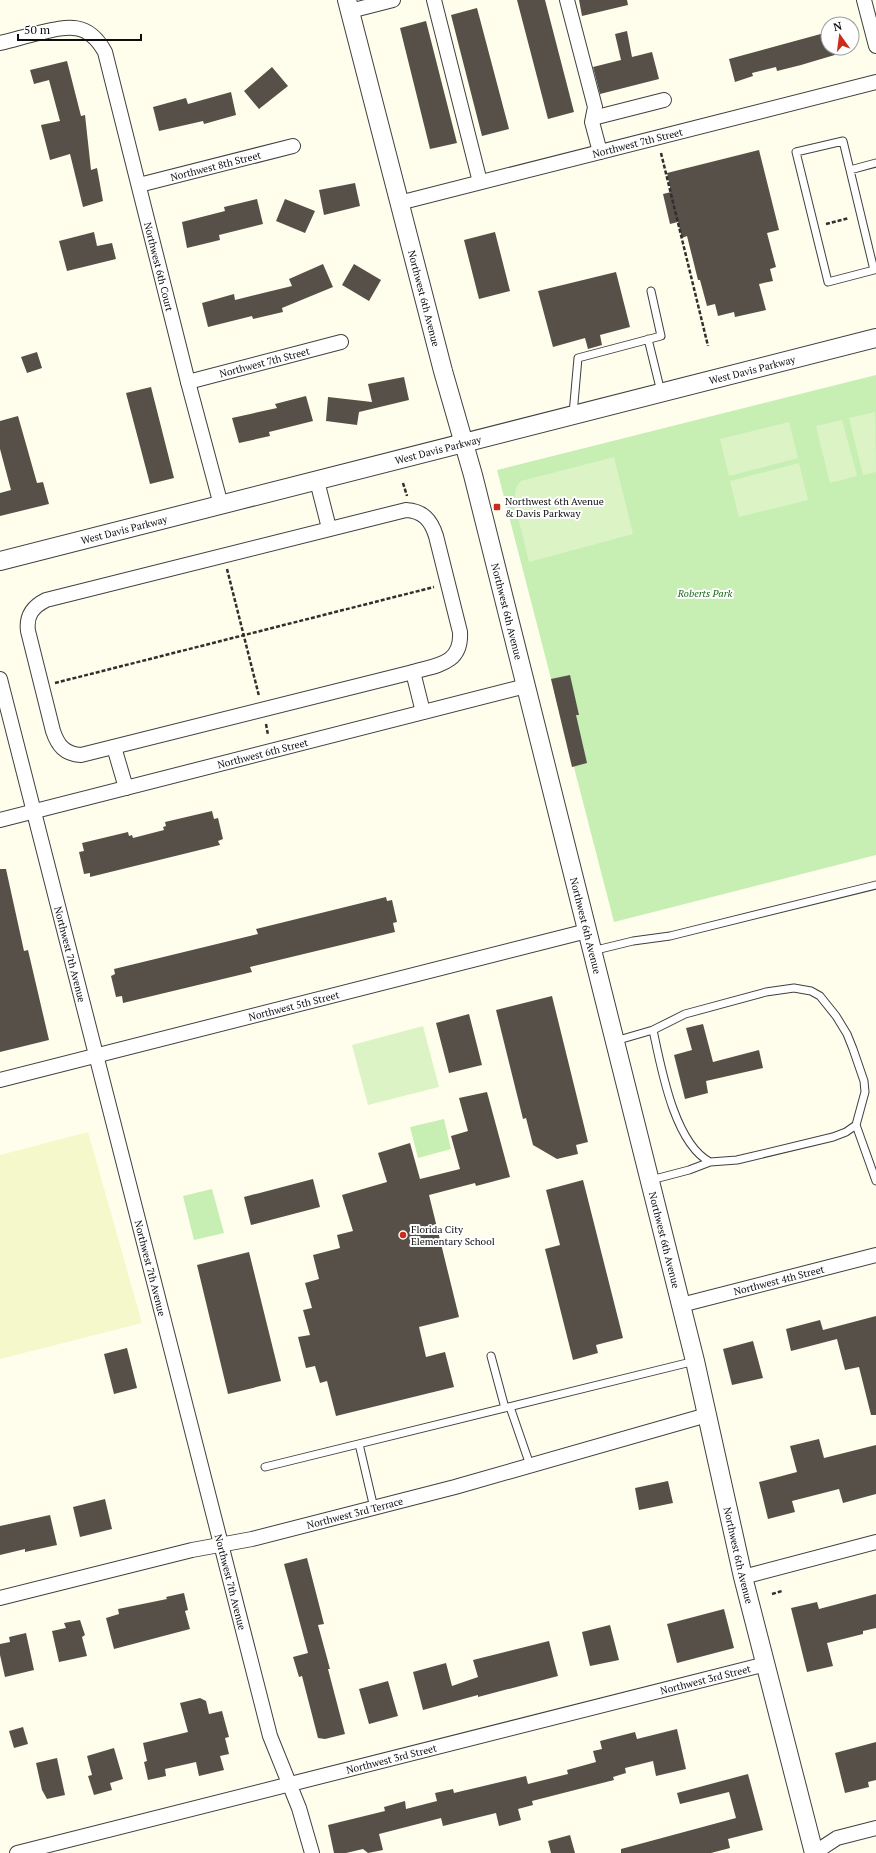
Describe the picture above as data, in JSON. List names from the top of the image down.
{
  "streets": {
    "street": [
      "Northwest 7th Street",
      "Northwest 8th Street",
      "Northwest 6th Court",
      "Northwest 6th Avenue",
      "West Davis Parkway",
      "Northwest 6th Street",
      "Northwest 7th Avenue",
      "Northwest 5th Street",
      "Northwest 4th Street",
      "Northwest 3rd Terrace",
      "Northwest 3rd Street"
    ]
  },
  "crossings": [
    ["Northwest 7th Street", "Northwest 6th Court"],
    ["Northwest 7th Street", "Northwest 6th Avenue"],
    ["Northwest 8th Street", "Northwest 6th Court"],
    ["Northwest 6th Court", "West Davis Parkway"],
    ["Northwest 6th Avenue", "West Davis Parkway"],
    ["Northwest 6th Avenue", "Northwest 6th Street"],
    ["Northwest 6th Avenue", "Northwest 5th Street"],
    ["Northwest 6th Avenue", "Northwest 4th Street"],
    ["Northwest 6th Avenue", "Northwest 3rd Terrace"],
    ["Northwest 6th Avenue", "Northwest 3rd Street"],
    ["Northwest 6th Street", "Northwest 7th Avenue"],
    ["Northwest 7th Avenue", "Northwest 5th Street"],
    ["Northwest 7th Avenue", "Northwest 3rd Terrace"],
    ["Northwest 7th Avenue", "Northwest 3rd Street"]
  ],
  "parks": ["Roberts Park"],
  "places": {
    "transit": ["Northwest 6th Avenue & Davis Parkway"],
    "other": ["Florida City Elementary School"]
  },
  "scale_bar": "50 m",
  "north": "top"
}
